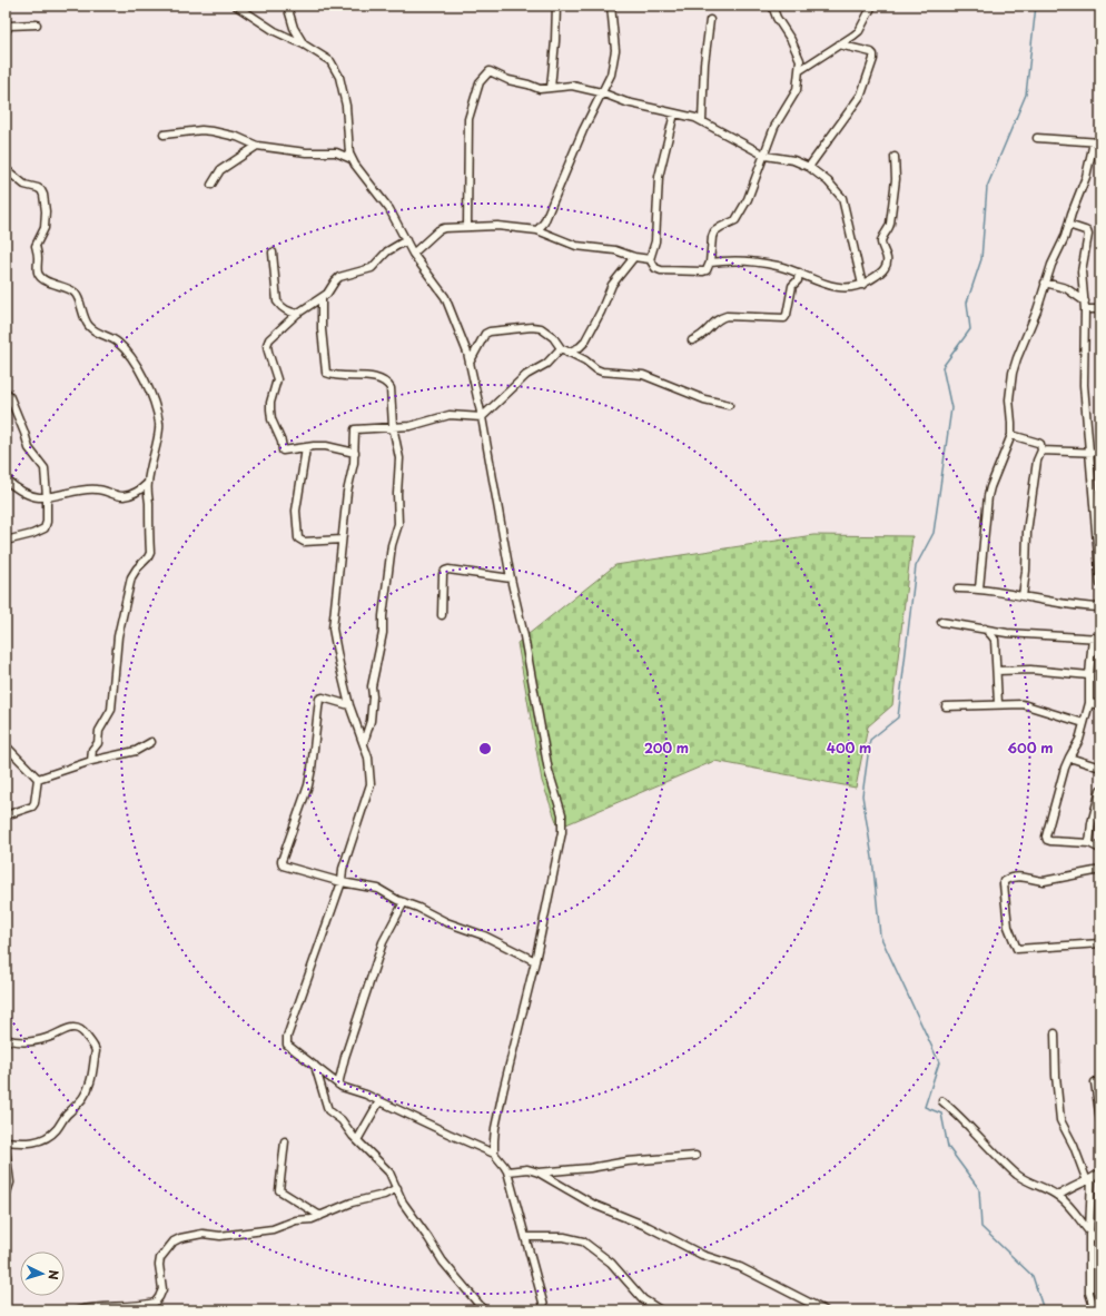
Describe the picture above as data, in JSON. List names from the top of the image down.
{
  "north": "right",
  "rings": ["200 m", "400 m", "600 m"]
}
